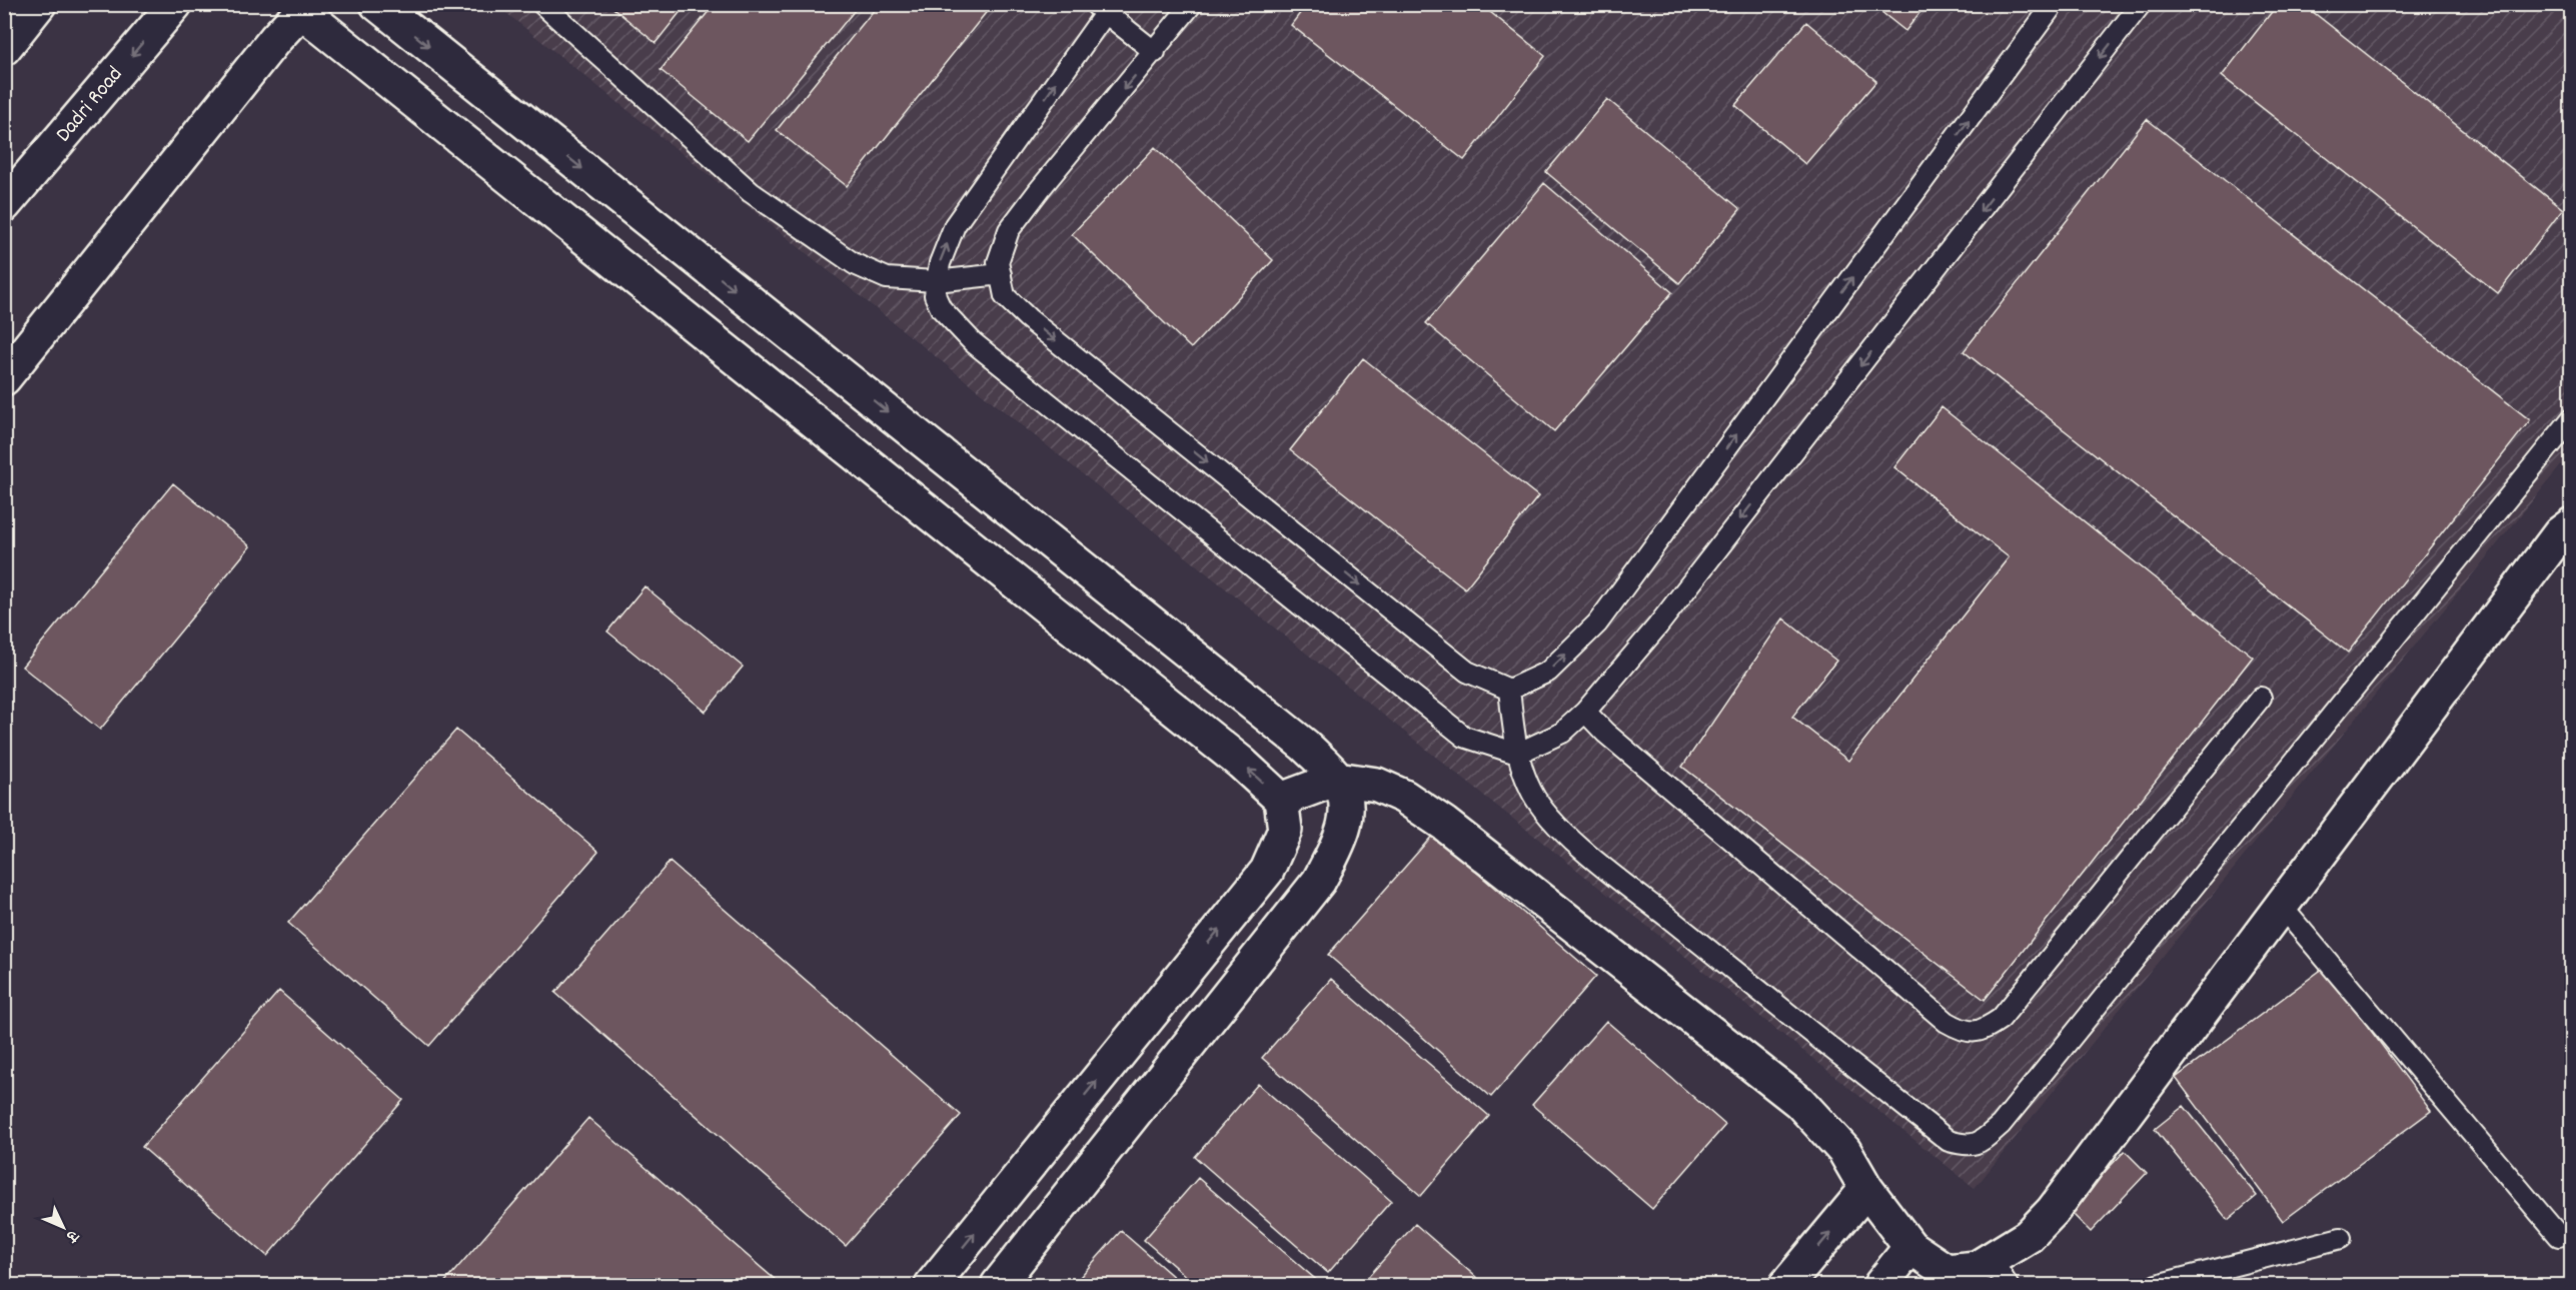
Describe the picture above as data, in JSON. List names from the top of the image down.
{
  "streets": {
    "street": ["Dadri Road"]
  },
  "north": "bottom right"
}
